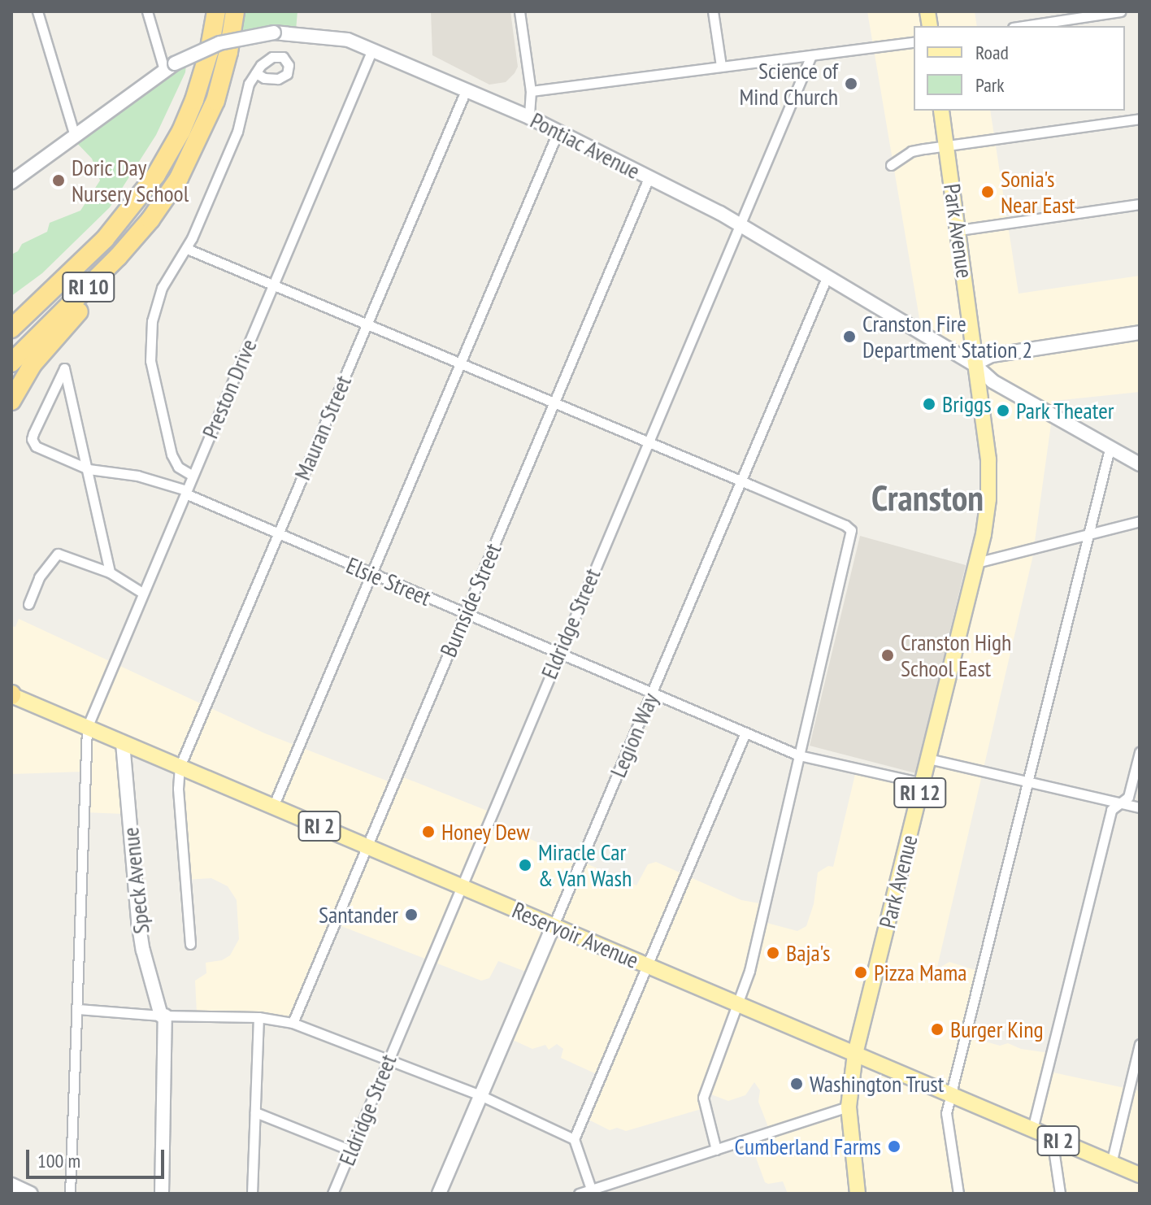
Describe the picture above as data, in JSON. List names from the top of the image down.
{
  "streets": {
    "highway": ["RI 10"],
    "main road": [
      "Pontiac Avenue",
      "Park Avenue",
      "Legion Way",
      "RI 12",
      "RI 2",
      "Speck Avenue",
      "Reservoir Avenue"
    ],
    "street": [
      "Preston Drive",
      "Mauran Street",
      "Elsie Street",
      "Burnside Street",
      "Eldridge Street"
    ]
  },
  "crossings": [
    ["Pontiac Avenue", "Park Avenue"],
    ["Pontiac Avenue", "Preston Drive"],
    ["Pontiac Avenue", "Mauran Street"],
    ["Pontiac Avenue", "Burnside Street"],
    ["Pontiac Avenue", "Eldridge Street"],
    ["Pontiac Avenue", "Legion Way"],
    ["Park Avenue", "Elsie Street"],
    ["Park Avenue", "Reservoir Avenue"],
    ["Preston Drive", "Elsie Street"],
    ["Preston Drive", "Reservoir Avenue"],
    ["Mauran Street", "Elsie Street"],
    ["Mauran Street", "Reservoir Avenue"],
    ["Elsie Street", "Burnside Street"],
    ["Elsie Street", "Eldridge Street"],
    ["Elsie Street", "Legion Way"],
    ["Burnside Street", "Reservoir Avenue"],
    ["Eldridge Street", "Reservoir Avenue"],
    ["Legion Way", "Reservoir Avenue"],
    ["Speck Avenue", "Reservoir Avenue"]
  ],
  "districts": ["Cranston"],
  "places": [
    "Science of Mind Church",
    "Doric Day Nursery School",
    "Sonia's Near East",
    "Cranston Fire Department Station 2",
    "Briggs",
    "Park Theater",
    "Cranston High School East",
    "Honey Dew",
    "Miracle Car & Van Wash",
    "Santander",
    "Baja's",
    "Pizza Mama",
    "Burger King",
    "Washington Trust",
    "Cumberland Farms"
  ],
  "legend": ["Road", "Park"],
  "scale_bar": "100 m"
}
